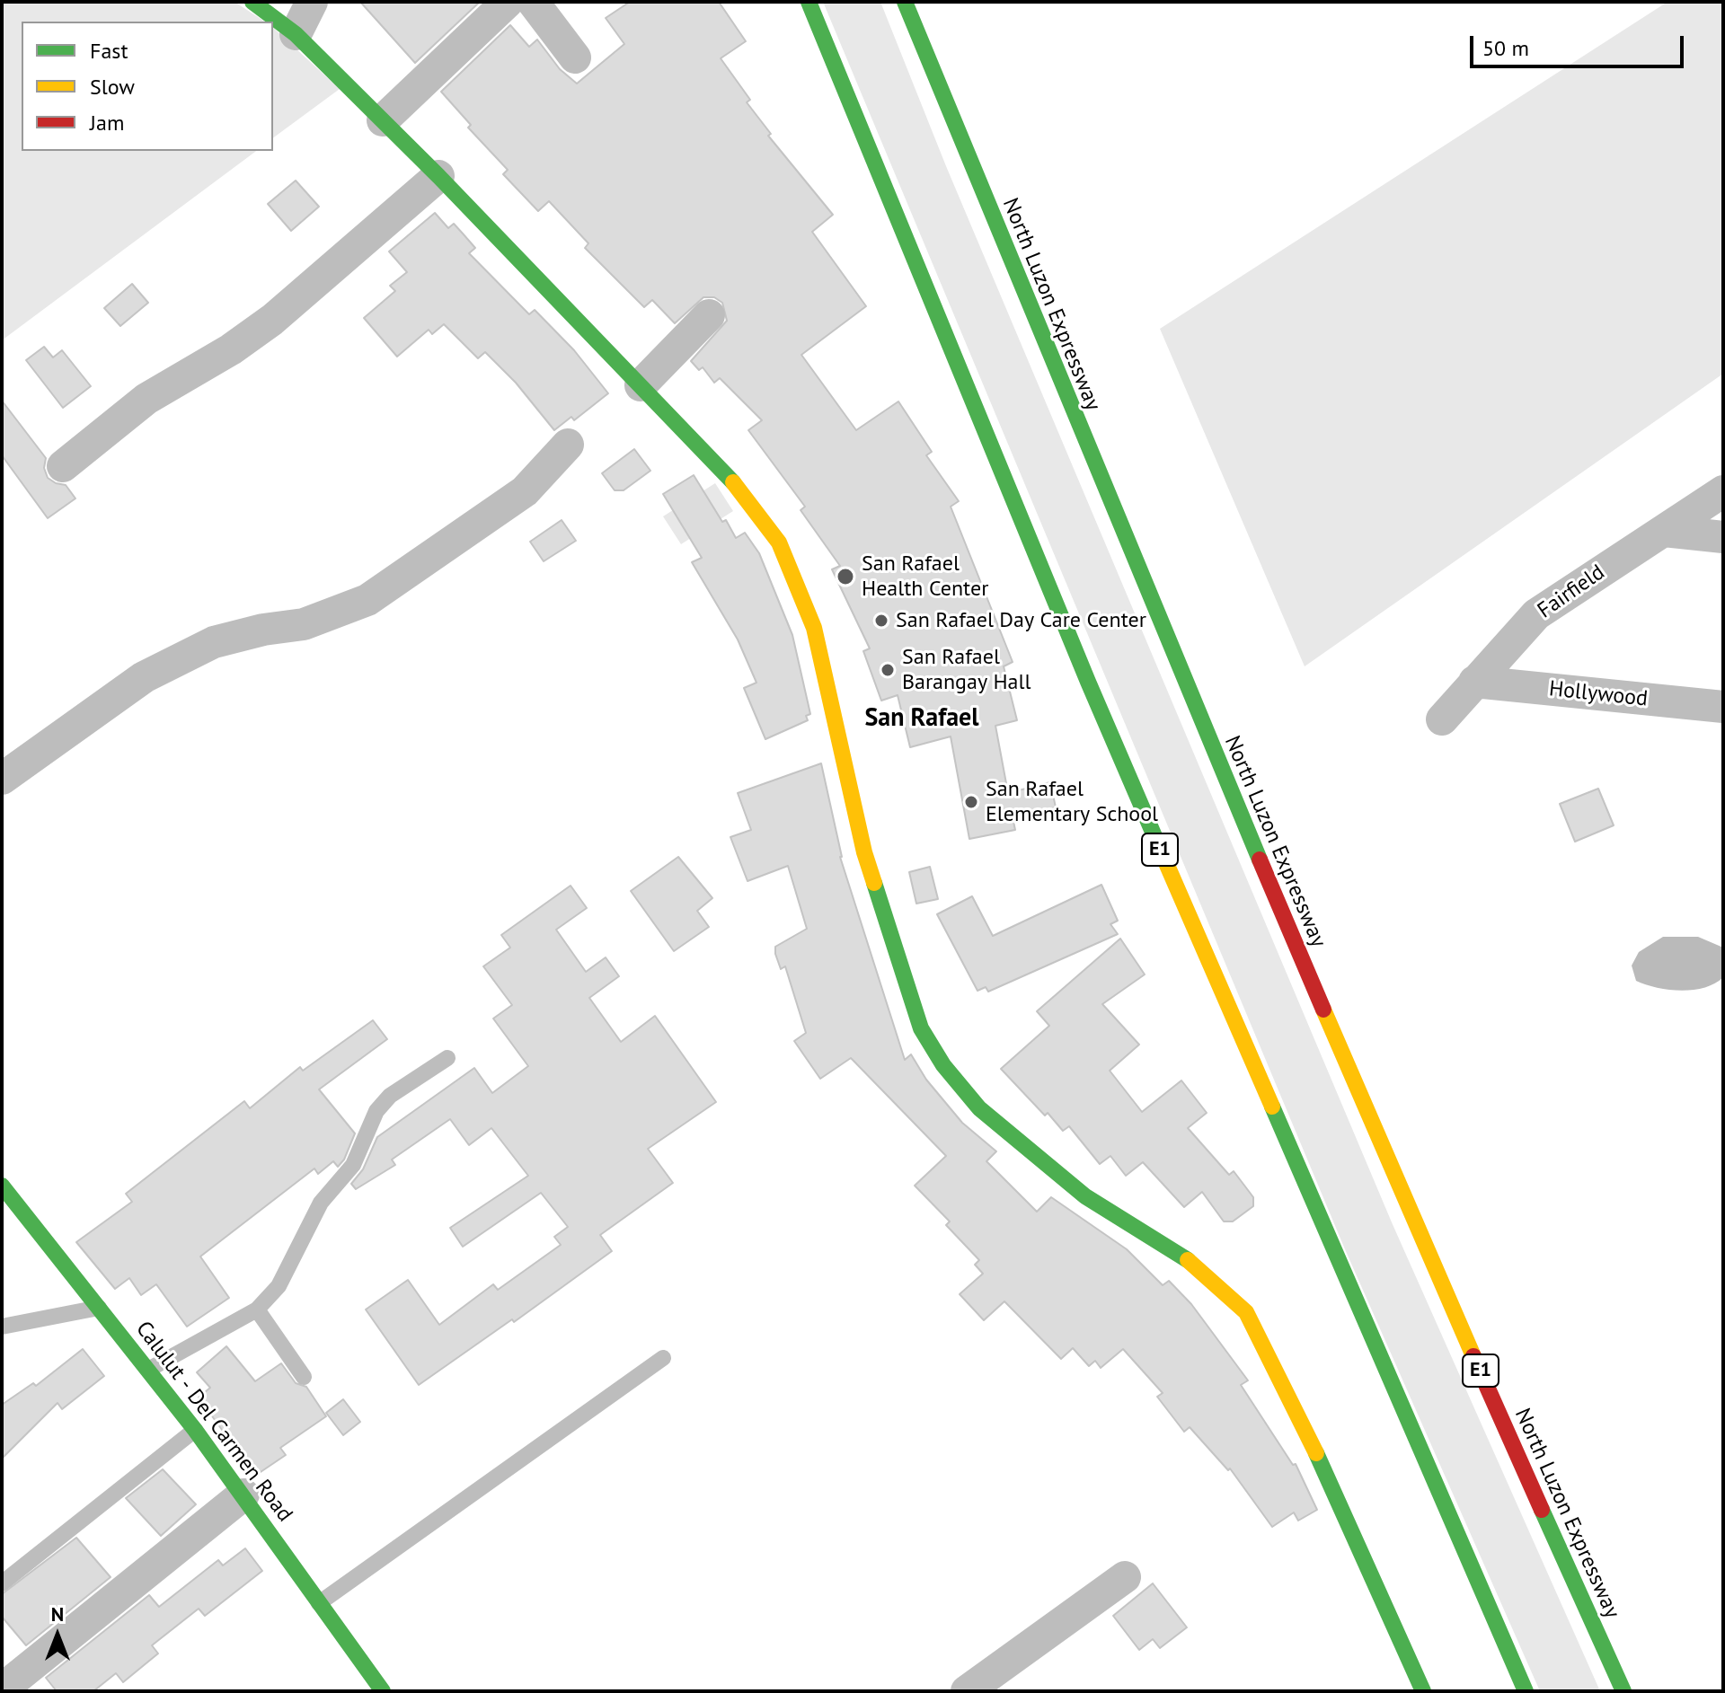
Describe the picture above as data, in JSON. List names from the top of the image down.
{
  "streets": {
    "main road": ["North Luzon Expressway", "E1", "Calulut - Del Carmen Road"],
    "street": ["Fairfield", "Hollywood"]
  },
  "crossings": [
    ["Fairfield", "Hollywood"]
  ],
  "districts": ["San Rafael"],
  "places": [
    "San Rafael Health Center",
    "San Rafael Day Care Center",
    "San Rafael Barangay Hall",
    "San Rafael Elementary School"
  ],
  "legend": ["Fast", "Slow", "Jam"],
  "scale_bar": "50 m",
  "north": "top"
}
